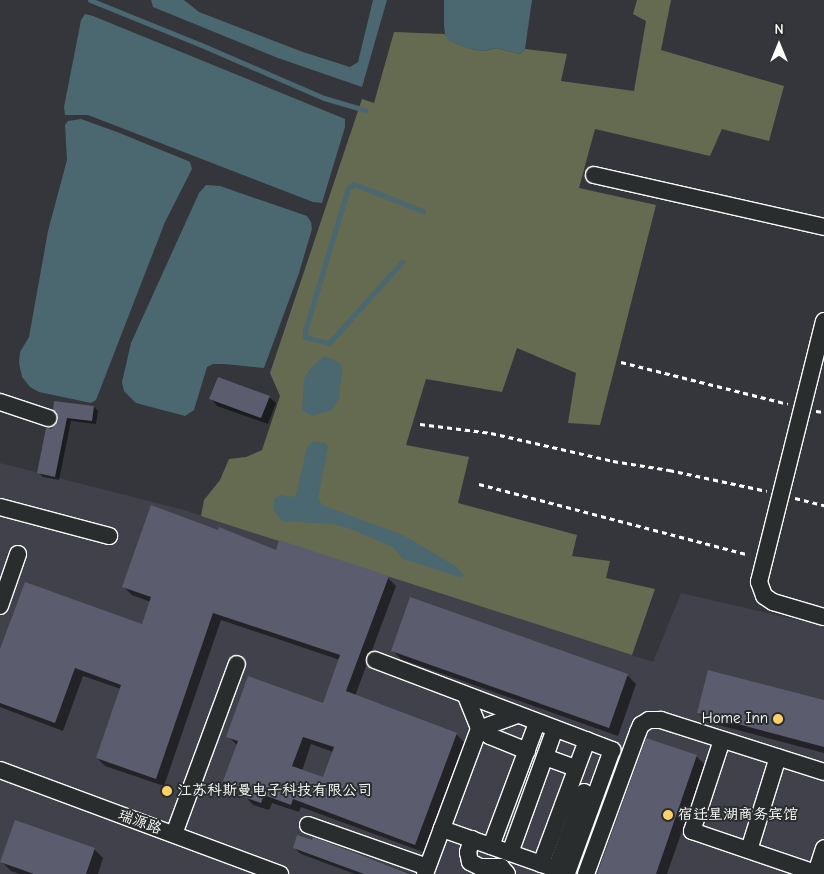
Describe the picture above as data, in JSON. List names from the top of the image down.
{
  "streets": {
    "street": ["瑞源路"]
  },
  "places": ["Home Inn", "江苏科斯曼电子科技有限公司", "宿迁星湖商务宾馆"],
  "north": "top"
}
